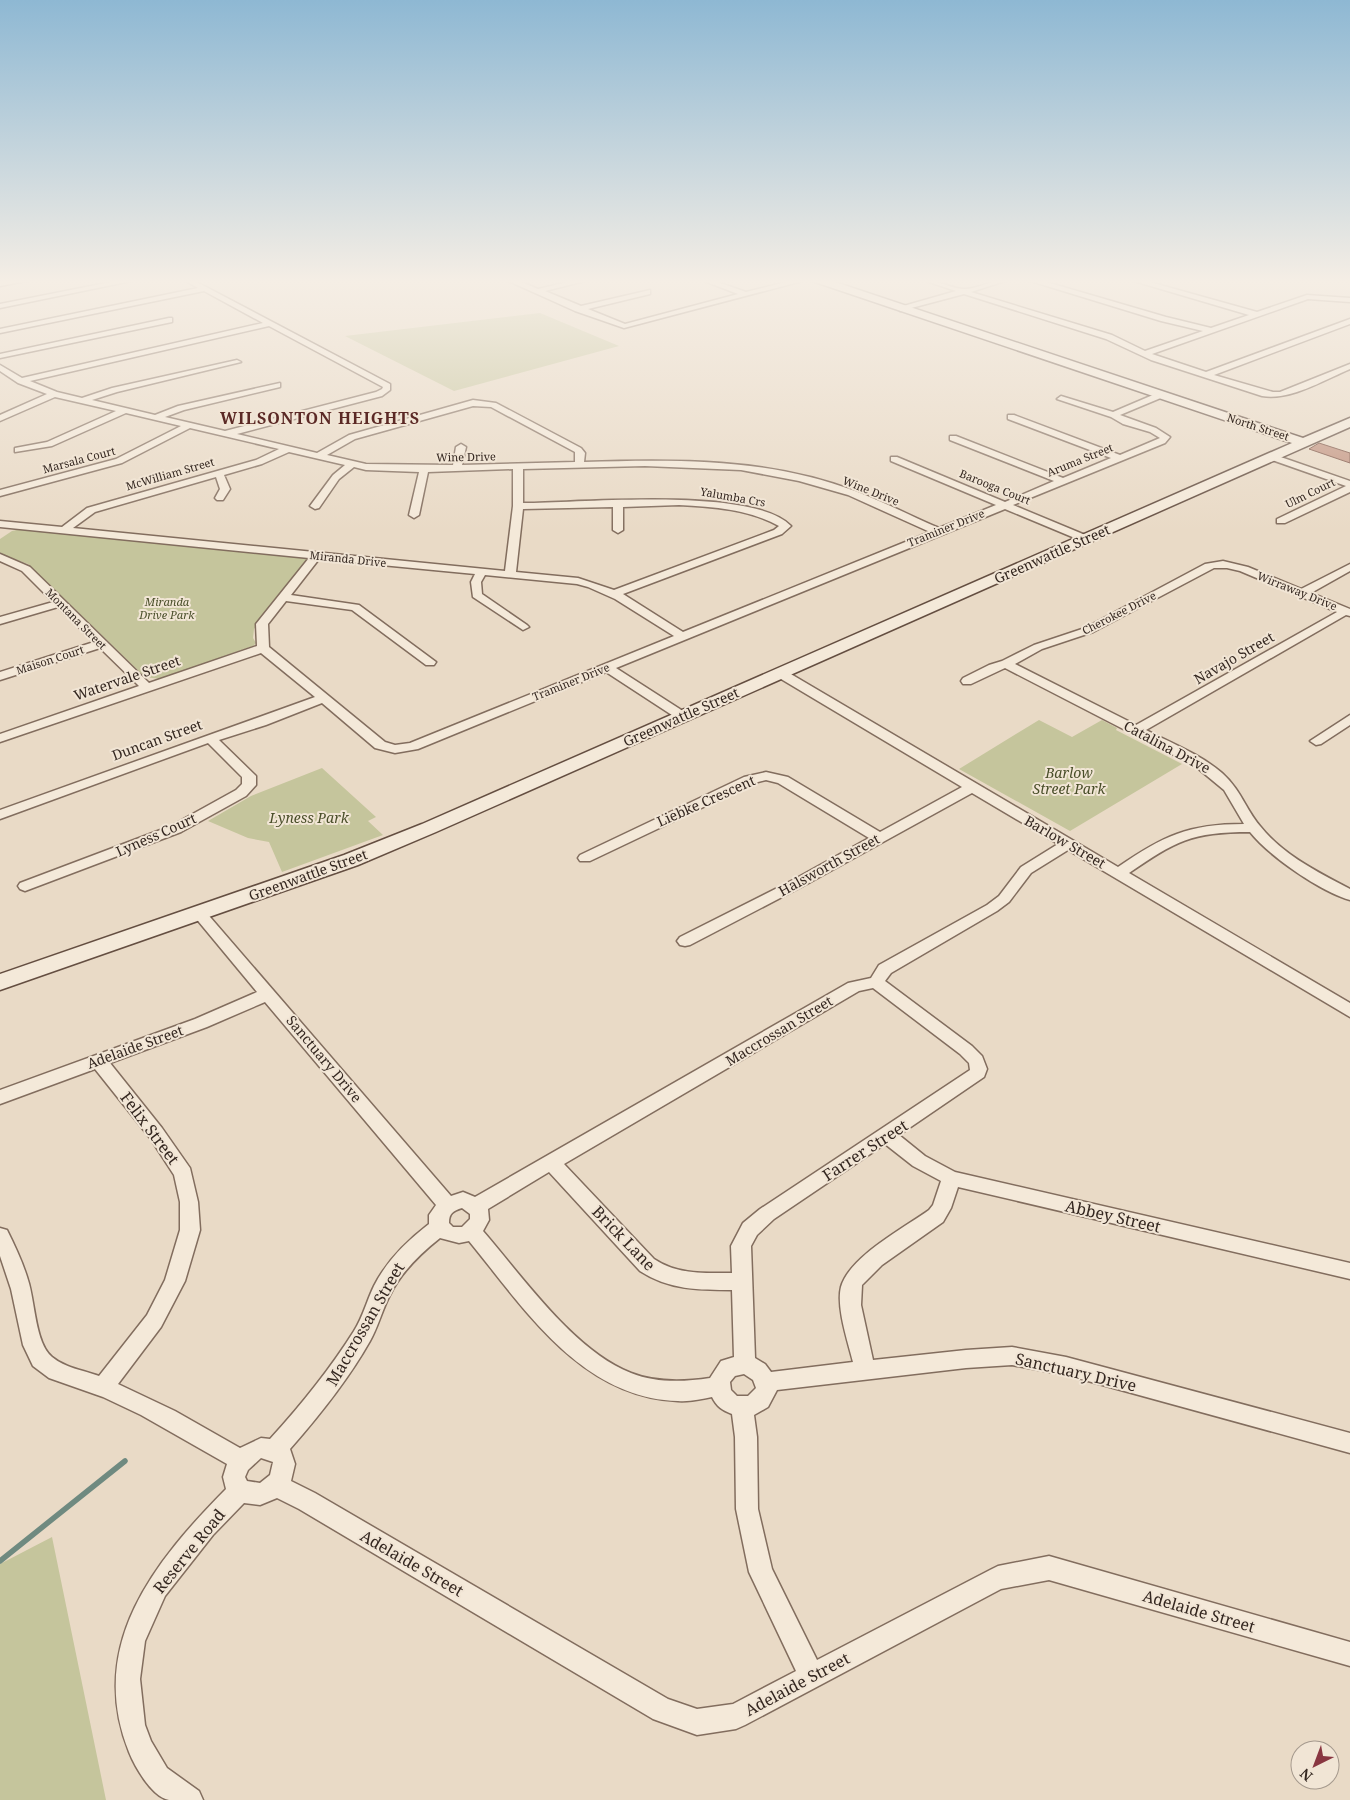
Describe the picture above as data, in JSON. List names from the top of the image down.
{
  "streets": {
    "main road": ["North Street", "Greenwattle Street"],
    "street": [
      "Wine Drive",
      "Marsala Court",
      "Aruma Street",
      "McWilliam Street",
      "Barooga Court",
      "Ulm Court",
      "Yalumba Crs",
      "Traminer Drive",
      "Miranda Drive",
      "Wirraway Drive",
      "Cherokee Drive",
      "Montana Street",
      "Navajo Street",
      "Maison Court",
      "Watervale Street",
      "Duncan Street",
      "Catalina Drive",
      "Liebke Crescent",
      "Lyness Court",
      "Barlow Street",
      "Halsworth Street",
      "Maccrossan Street",
      "Adelaide Street",
      "Sanctuary Drive",
      "Felix Street",
      "Farrer Street",
      "Abbey Street",
      "Brick Lane",
      "Reserve Road"
    ]
  },
  "crossings": [
    ["North Street", "Greenwattle Street"],
    ["Wine Drive", "Marsala Court"],
    ["Wine Drive", "McWilliam Street"],
    ["Wine Drive", "Traminer Drive"],
    ["Aruma Street", "Barooga Court"],
    ["Aruma Street", "Traminer Drive"],
    ["McWilliam Street", "Miranda Drive"],
    ["Barooga Court", "Traminer Drive"],
    ["Barooga Court", "Greenwattle Street"],
    ["Yalumba Crs", "Miranda Drive"],
    ["Traminer Drive", "Miranda Drive"],
    ["Traminer Drive", "Watervale Street"],
    ["Traminer Drive", "Duncan Street"],
    ["Greenwattle Street", "Barlow Street"],
    ["Greenwattle Street", "Sanctuary Drive"],
    ["Wirraway Drive", "Cherokee Drive"],
    ["Wirraway Drive", "Navajo Street"],
    ["Cherokee Drive", "Catalina Drive"],
    ["Montana Street", "Maison Court"],
    ["Montana Street", "Watervale Street"],
    ["Navajo Street", "Catalina Drive"],
    ["Duncan Street", "Lyness Court"],
    ["Liebke Crescent", "Halsworth Street"],
    ["Barlow Street", "Halsworth Street"],
    ["Maccrossan Street", "Adelaide Street"],
    ["Maccrossan Street", "Sanctuary Drive"],
    ["Maccrossan Street", "Farrer Street"],
    ["Maccrossan Street", "Brick Lane"],
    ["Maccrossan Street", "Reserve Road"],
    ["Adelaide Street", "Sanctuary Drive"],
    ["Adelaide Street", "Felix Street"],
    ["Adelaide Street", "Reserve Road"],
    ["Sanctuary Drive", "Farrer Street"],
    ["Farrer Street", "Abbey Street"],
    ["Farrer Street", "Brick Lane"]
  ],
  "districts": ["WILSONTON HEIGHTS"],
  "parks": ["Miranda Drive Park", "Barlow Street Park", "Lyness Park"],
  "north": "bottom left"
}
